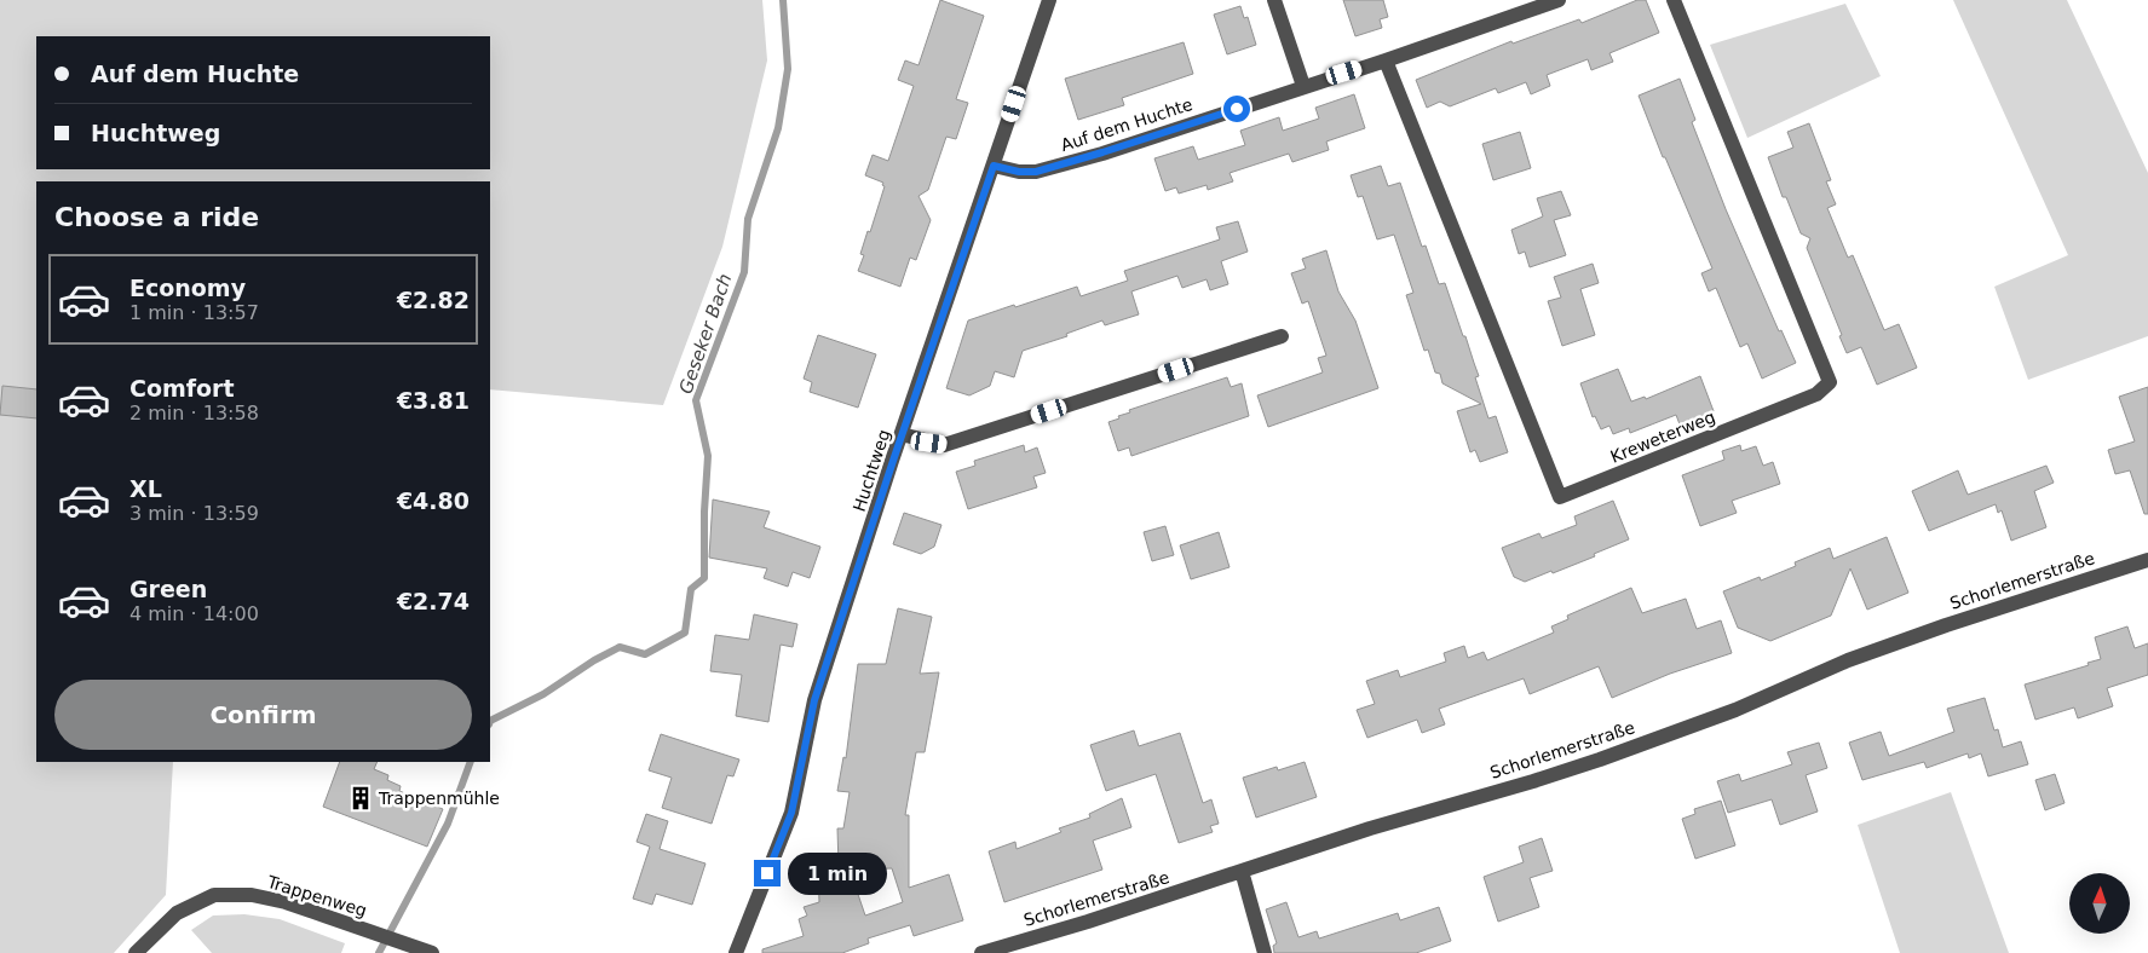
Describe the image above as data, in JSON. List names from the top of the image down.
{
  "streets": {
    "street": [
      "Auf dem Huchte",
      "Kreweterweg",
      "Huchtweg",
      "Schorlemerstraße",
      "Trappenweg"
    ]
  },
  "crossings": [
    ["Auf dem Huchte", "Kreweterweg"],
    ["Auf dem Huchte", "Huchtweg"]
  ],
  "water": ["Geseker Bach"],
  "places": {
    "building": ["Trappenmühle"]
  },
  "north": "top",
  "page": {
    "banner": ["Auf dem Huchte", "Huchtweg"],
    "heading": "Choose a ride",
    "list": [
      {
        "name": "Economy",
        "note": "1 min · 13:57",
        "value": "€2.82"
      },
      {
        "name": "Comfort",
        "note": "2 min · 13:58",
        "value": "€3.81"
      },
      {
        "name": "XL",
        "note": "3 min · 13:59",
        "value": "€4.80"
      },
      {
        "name": "Green",
        "note": "4 min · 14:00",
        "value": "€2.74"
      }
    ],
    "buttons": "Confirm",
    "bubble": "1 min"
  }
}
